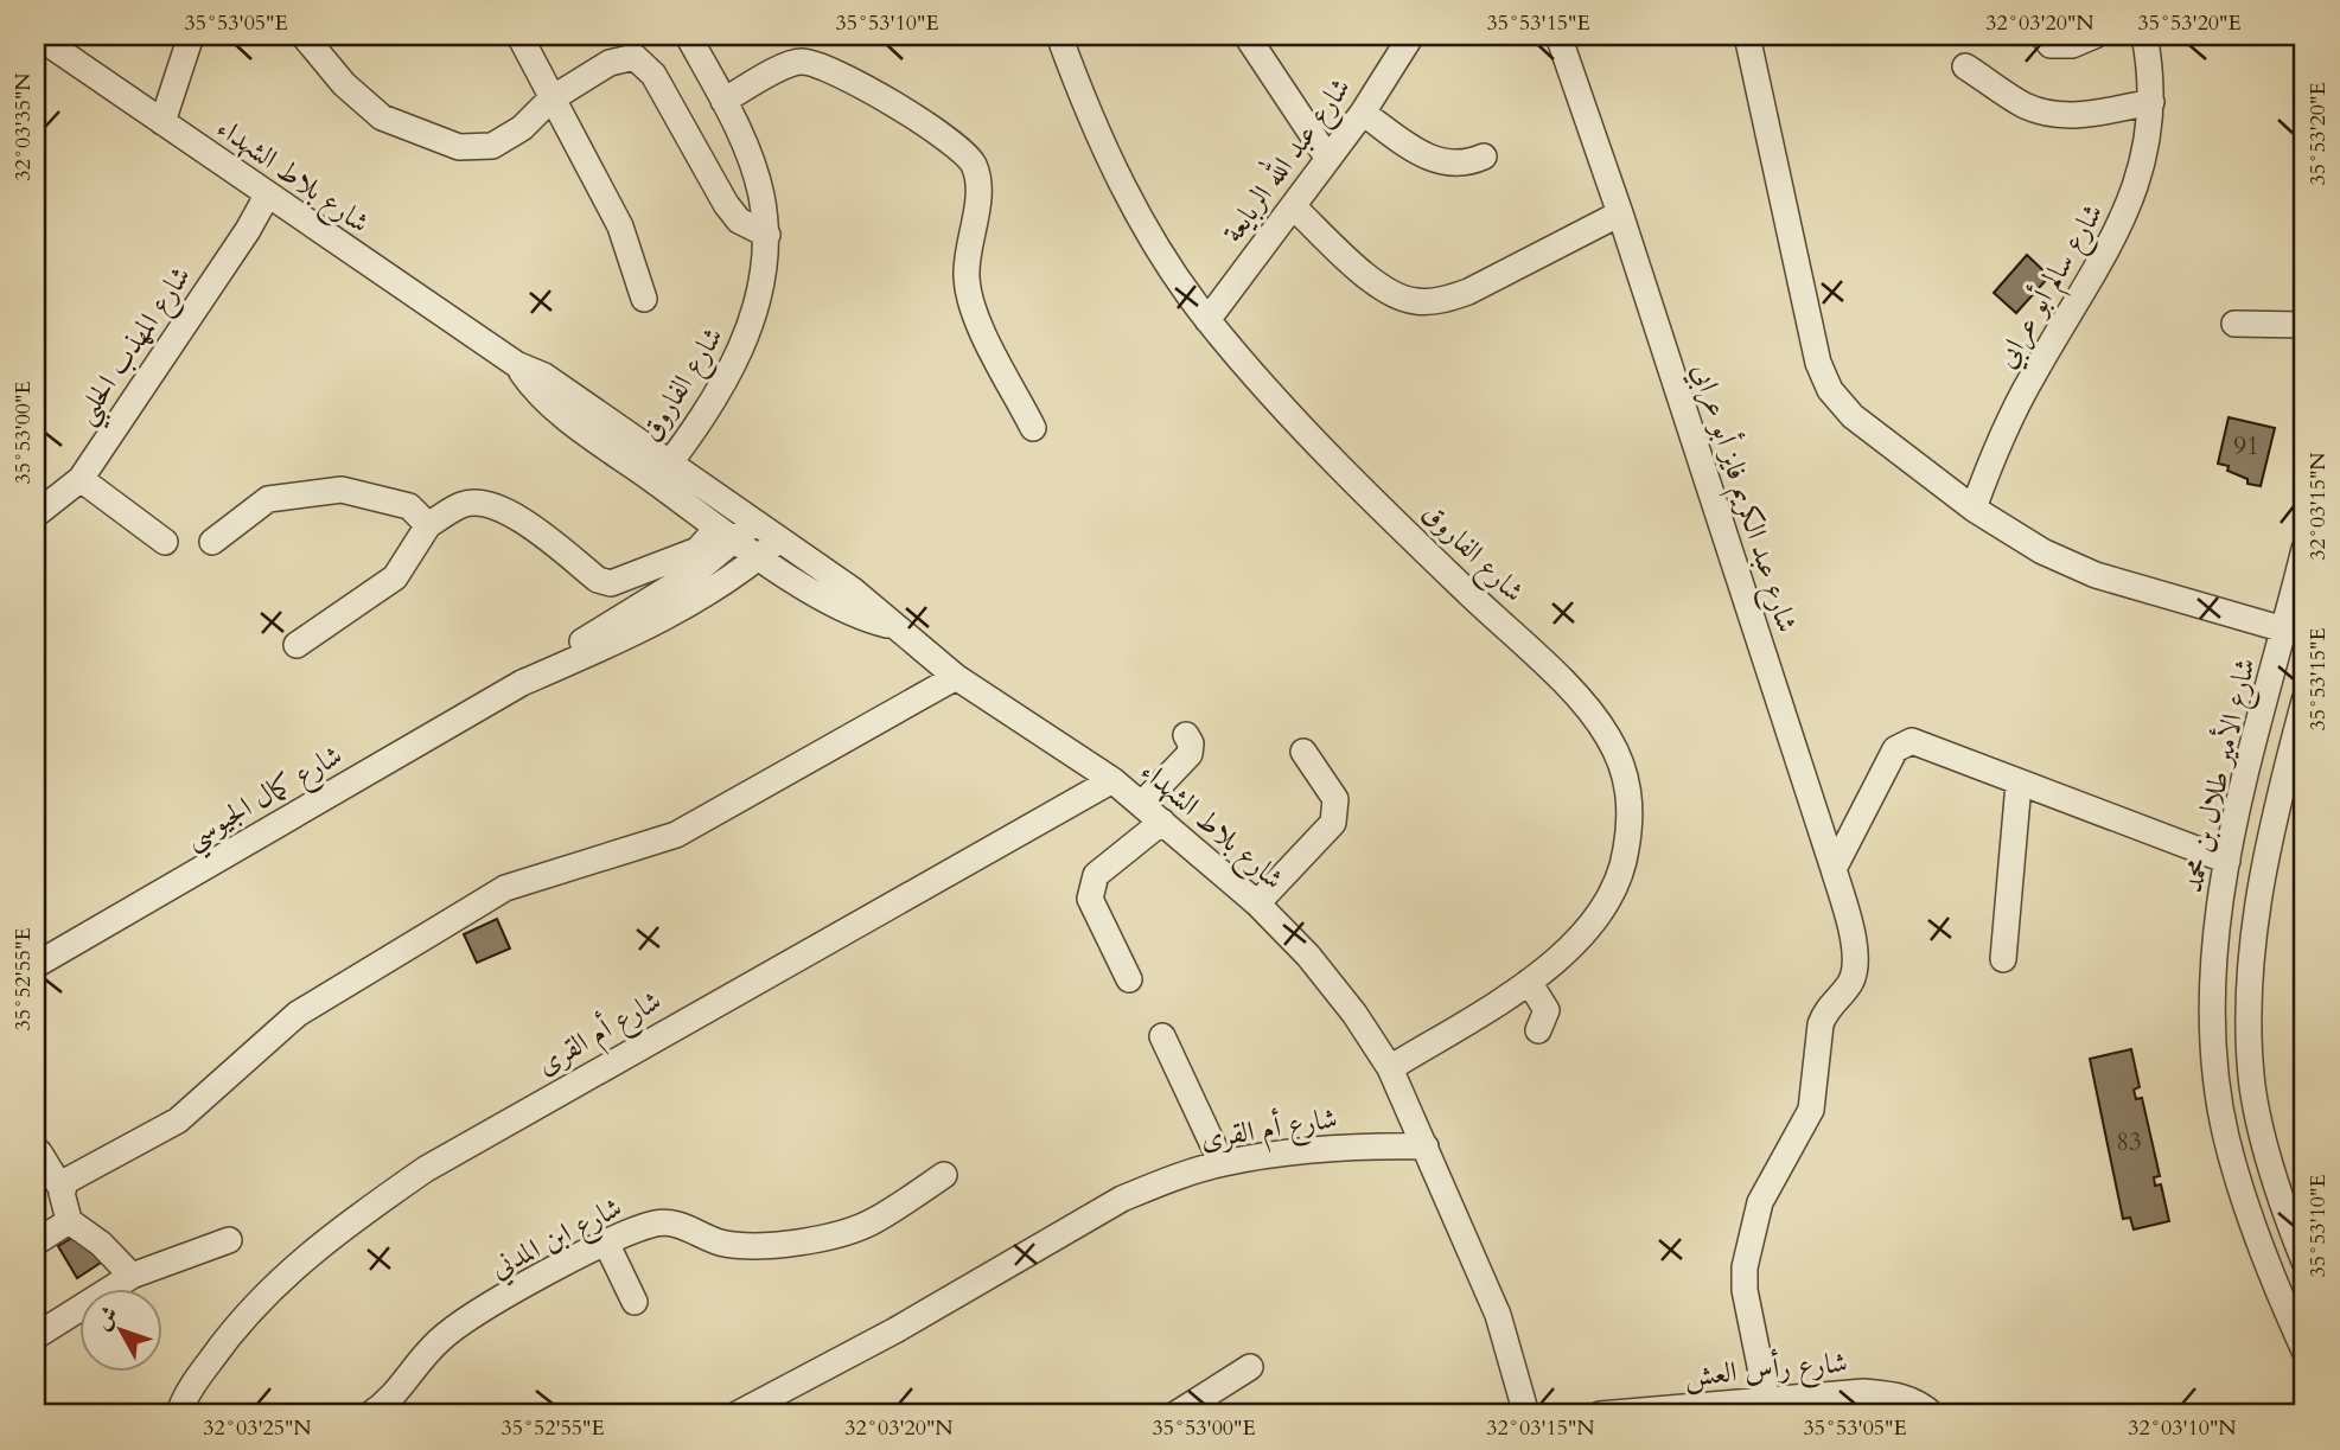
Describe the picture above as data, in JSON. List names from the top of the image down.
{
  "streets": {
    "street": [
      "شارع عبد الله الربايعة",
      "شارع بلاط الشهداء",
      "شارع سالم أبو عرابي",
      "شارع المهذب الحلبي",
      "شارع الفاروق",
      "شارع عبد الكريم فايز أبو عرابي",
      "شارع الأمير طلال بن محمد",
      "شارع كمال الجيوسي",
      "شارع أم القرى",
      "شارع ابن المدني",
      "شارع رأس العش"
    ]
  },
  "crossings": [
    ["شارع عبد الله الربايعة", "شارع الفاروق"],
    ["شارع بلاط الشهداء", "شارع المهذب الحلبي"],
    ["شارع بلاط الشهداء", "شارع الفاروق"],
    ["شارع بلاط الشهداء", "شارع كمال الجيوسي"],
    ["شارع بلاط الشهداء", "شارع أم القرى"],
    ["شارع عبد الكريم فايز أبو عرابي", "شارع رأس العش"]
  ],
  "house_numbers": ["91", "83"],
  "north": "top left",
  "coordinates": [
    "35°53'05\"E",
    "35°53'10\"E",
    "35°53'15\"E",
    "32°03'20\"N",
    "35°53'20\"E",
    "32°03'35\"N",
    "35°53'00\"E",
    "32°03'15\"N",
    "35°52'55\"E",
    "32°03'25\"N",
    "32°03'10\"N"
  ]
}
